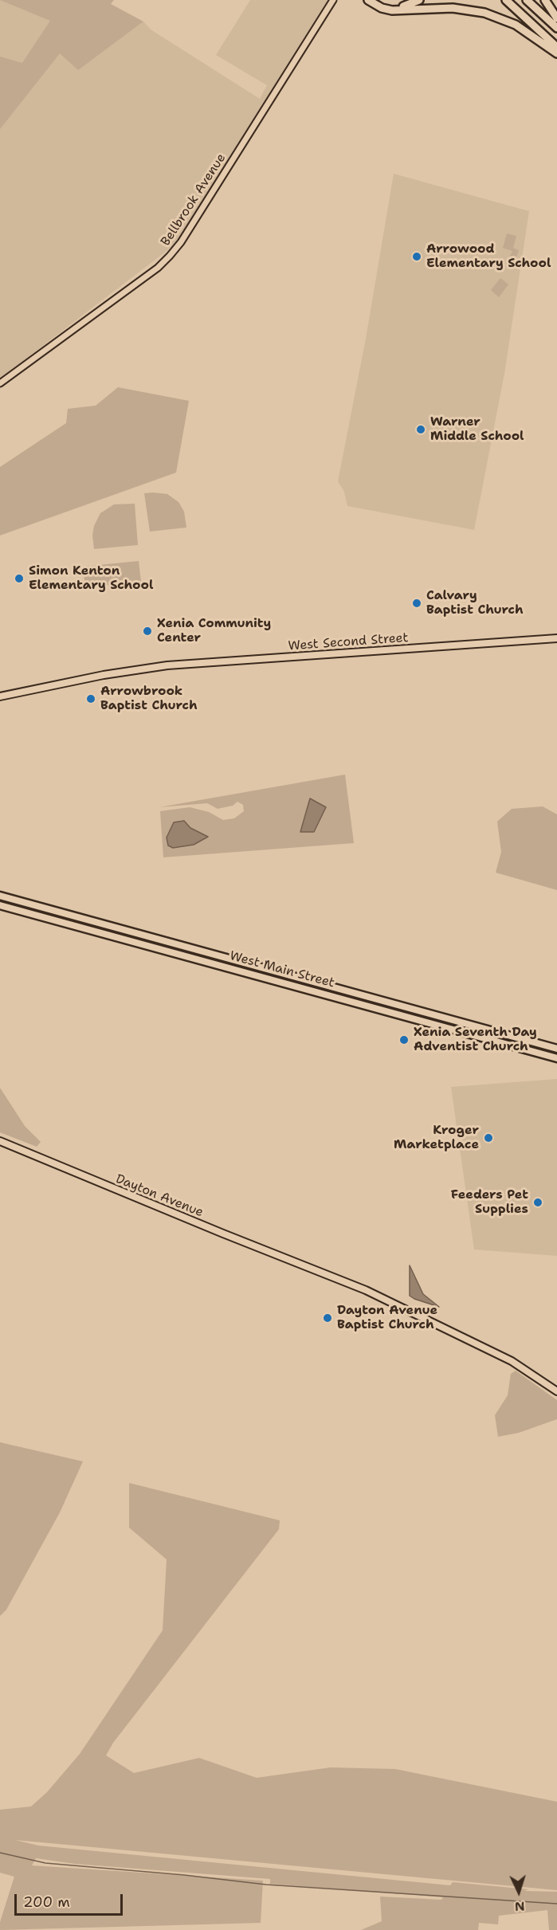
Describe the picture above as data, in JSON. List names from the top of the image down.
{
  "streets": {
    "main road": ["West Second Street", "West Main Street", "Dayton Avenue"],
    "street": ["Bellbrook Avenue"]
  },
  "places": [
    "Arrowood Elementary School",
    "Warner Middle School",
    "Simon Kenton Elementary School",
    "Calvary Baptist Church",
    "Xenia Community Center",
    "Arrowbrook Baptist Church",
    "Xenia Seventh Day Adventist Church",
    "Kroger Marketplace",
    "Feeders Pet Supplies",
    "Dayton Avenue Baptist Church"
  ],
  "scale_bar": "200 m",
  "north": "bottom"
}
